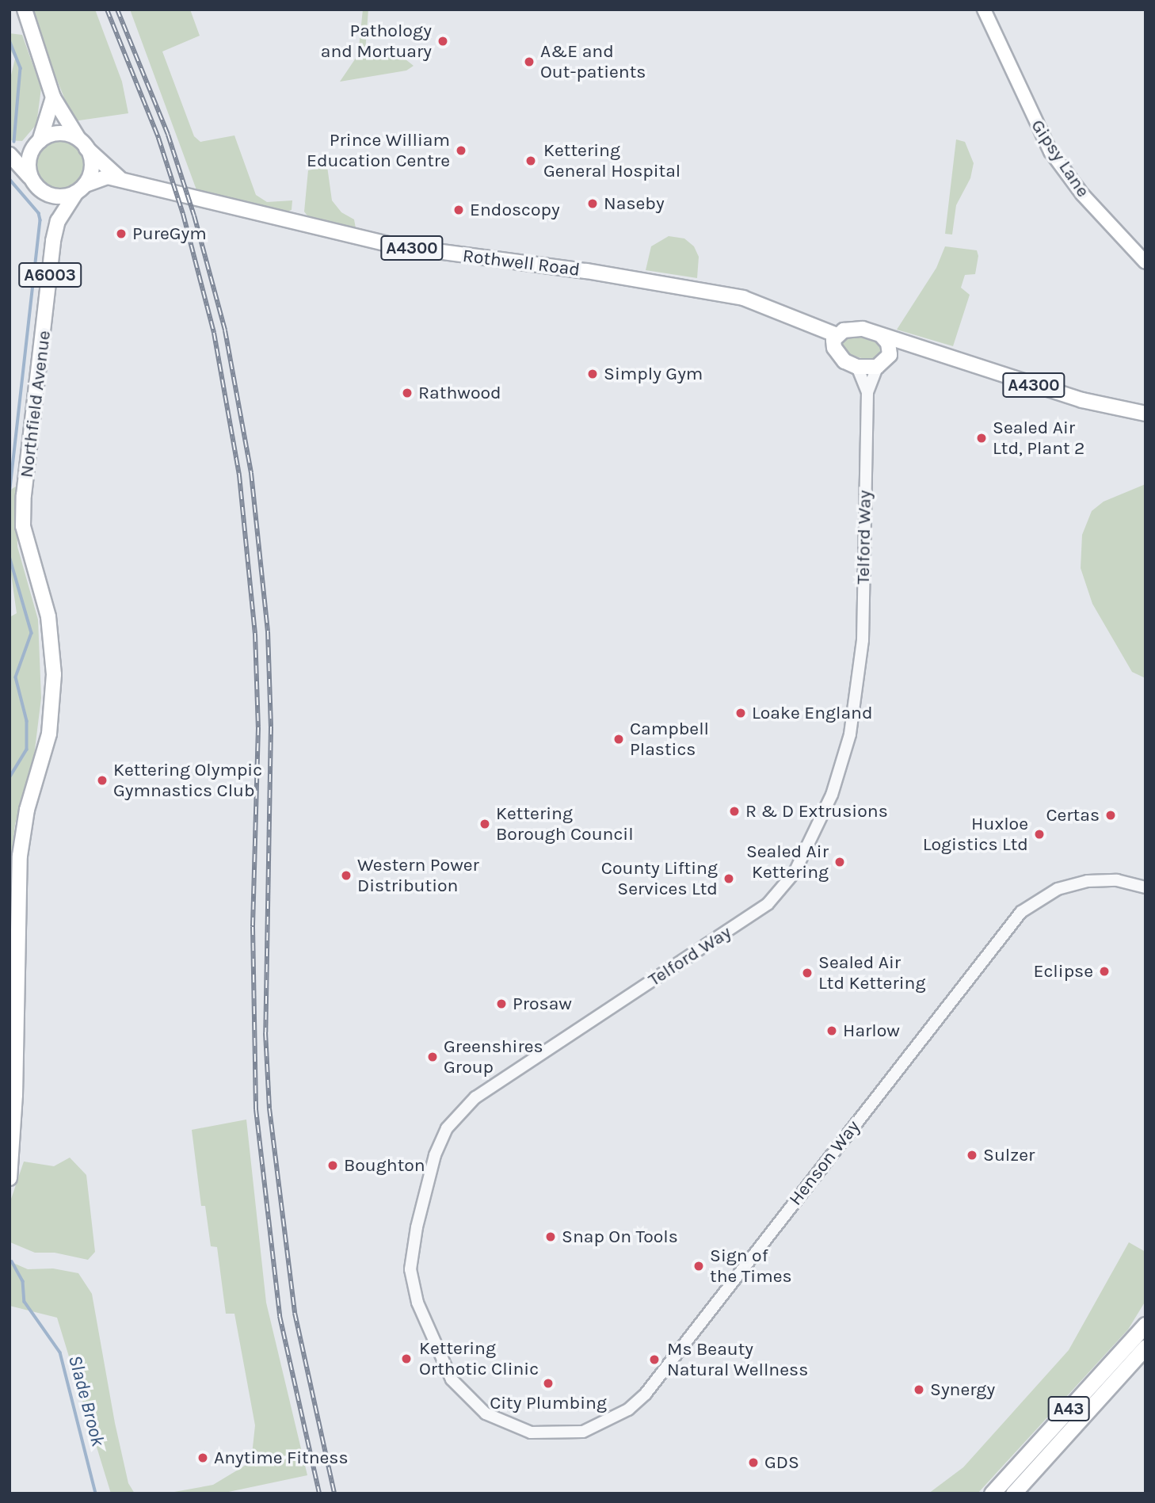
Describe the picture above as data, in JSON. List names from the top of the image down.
{
  "streets": {
    "highway": ["A43"],
    "main road": [
      "Gipsy Lane",
      "A4300",
      "Rothwell Road",
      "A6003",
      "Northfield Avenue"
    ],
    "street": ["Telford Way", "Henson Way"]
  },
  "crossings": [
    ["A4300", "Rothwell Road"],
    ["A4300", "Telford Way"],
    ["Rothwell Road", "Northfield Avenue"],
    ["Rothwell Road", "Telford Way"],
    ["Telford Way", "Henson Way"]
  ],
  "water": ["Slade Brook"],
  "places": [
    "Pathology and Mortuary",
    "A&E and Out-patients",
    "Prince William Education Centre",
    "Kettering General Hospital",
    "Naseby",
    "Endoscopy",
    "PureGym",
    "Simply Gym",
    "Rathwood",
    "Sealed Air Ltd, Plant 2",
    "Loake England",
    "Campbell Plastics",
    "Kettering Olympic Gymnastics Club",
    "R & D Extrusions",
    "Certas",
    "Kettering Borough Council",
    "Huxloe Logistics Ltd",
    "Sealed Air Kettering",
    "Western Power Distribution",
    "County Lifting Services Ltd",
    "Eclipse",
    "Sealed Air Ltd Kettering",
    "Prosaw",
    "Harlow",
    "Greenshires Group",
    "Sulzer",
    "Boughton",
    "Snap On Tools",
    "Sign of the Times",
    "Kettering Orthotic Clinic",
    "Ms Beauty Natural Wellness",
    "City Plumbing",
    "Synergy",
    "Anytime Fitness",
    "GDS"
  ]
}
